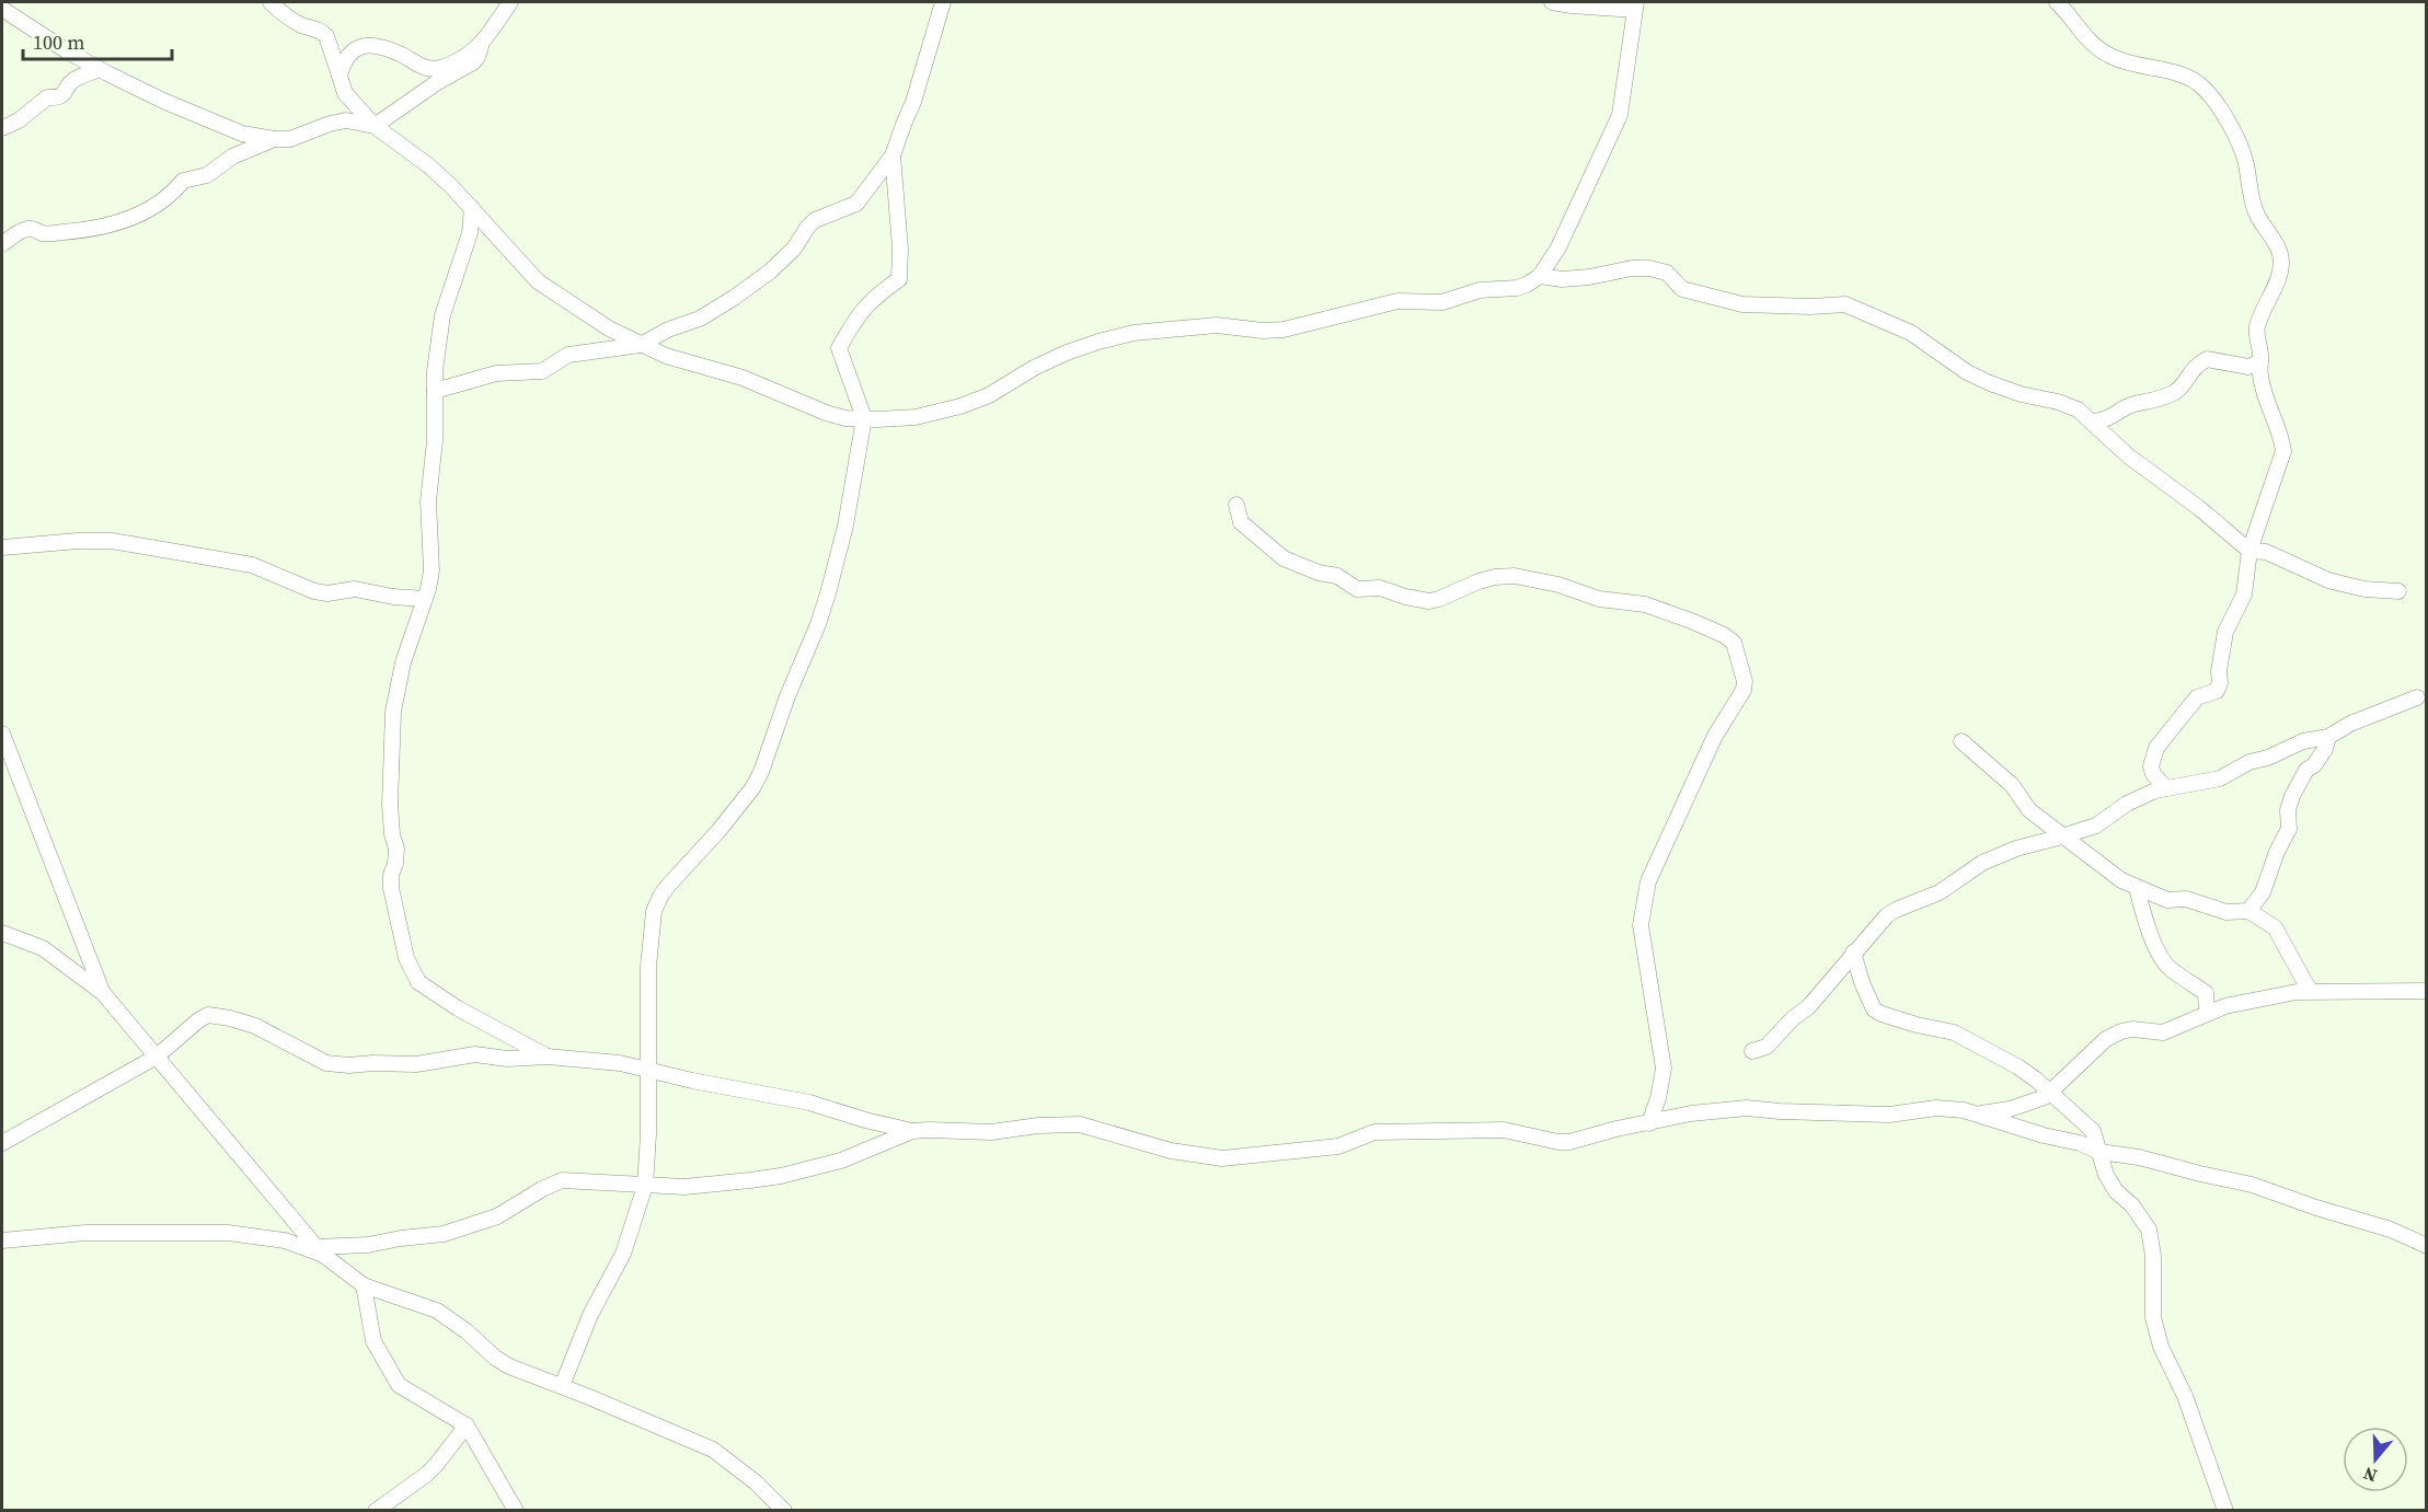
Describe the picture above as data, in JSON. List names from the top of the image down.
{
  "scale_bar": "100 m",
  "north": "bottom"
}
